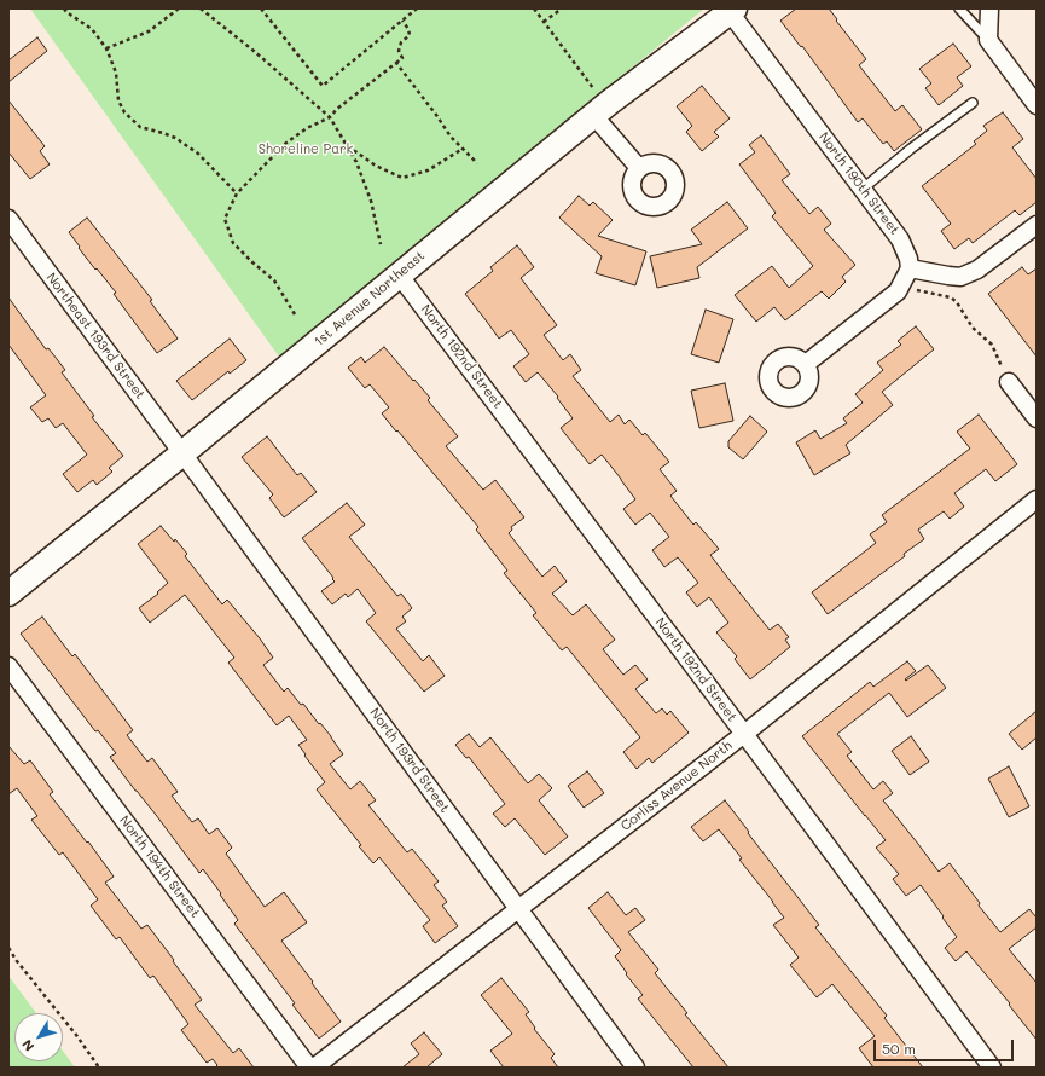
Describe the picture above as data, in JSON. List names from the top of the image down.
{
  "streets": {
    "street": [
      "North 190th Street",
      "1st Avenue Northeast",
      "Northeast 193rd Street",
      "North 192nd Street",
      "North 193rd Street",
      "Corliss Avenue North",
      "North 194th Street"
    ]
  },
  "crossings": [
    ["North 190th Street", "1st Avenue Northeast"],
    ["1st Avenue Northeast", "Northeast 193rd Street"],
    ["1st Avenue Northeast", "North 192nd Street"],
    ["1st Avenue Northeast", "North 193rd Street"],
    ["Northeast 193rd Street", "North 193rd Street"],
    ["North 192nd Street", "Corliss Avenue North"],
    ["North 193rd Street", "Corliss Avenue North"]
  ],
  "parks": ["Shoreline Park"],
  "scale_bar": "50 m",
  "north": "bottom left"
}
